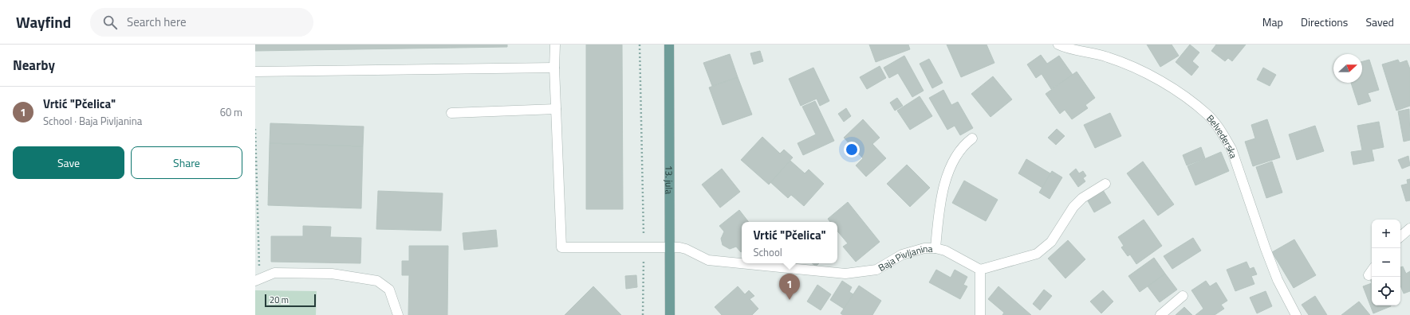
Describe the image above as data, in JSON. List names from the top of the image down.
{
  "streets": {
    "main road": ["13. jula"],
    "street": ["Belvederska", "Baja Pivljanina"]
  },
  "crossings": [
    ["13. jula", "Baja Pivljanina"]
  ],
  "scale_bar": "20 m",
  "north": "right",
  "page": {
    "header": "Wayfind",
    "search": "Search here",
    "nav": ["Map", "Directions", "Saved"],
    "heading": "Nearby",
    "list": [
      {
        "mark": "1",
        "name": "Vrtić \"Pčelica\"",
        "note": "School · Baja Pivljanina",
        "value": "60 m"
      }
    ],
    "buttons": ["Save", "Share"],
    "map_buttons": ["+", "−"],
    "popup": ["Vrtić \"Pčelica\"", "School"],
    "pins": "1",
    "scale": "20 m"
  }
}
